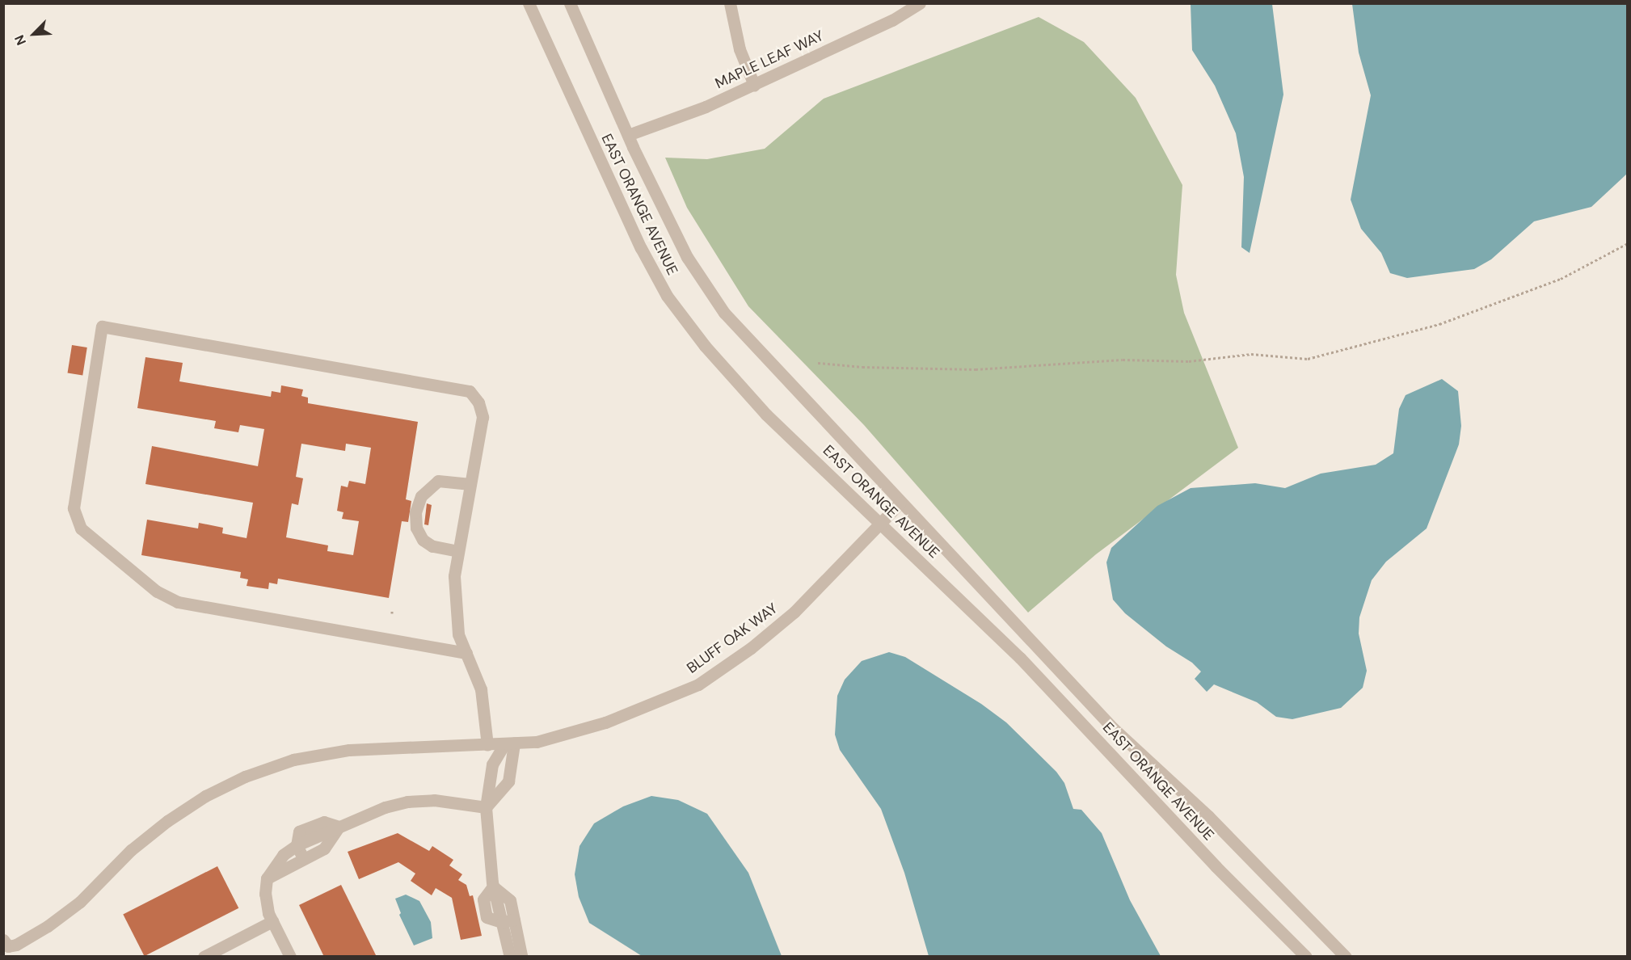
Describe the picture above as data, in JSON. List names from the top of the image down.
{
  "streets": {
    "street": ["MAPLE LEAF WAY", "EAST ORANGE AVENUE", "BLUFF OAK WAY"]
  },
  "crossings": [
    ["MAPLE LEAF WAY", "EAST ORANGE AVENUE"],
    ["EAST ORANGE AVENUE", "BLUFF OAK WAY"]
  ],
  "north": "bottom left"
}
